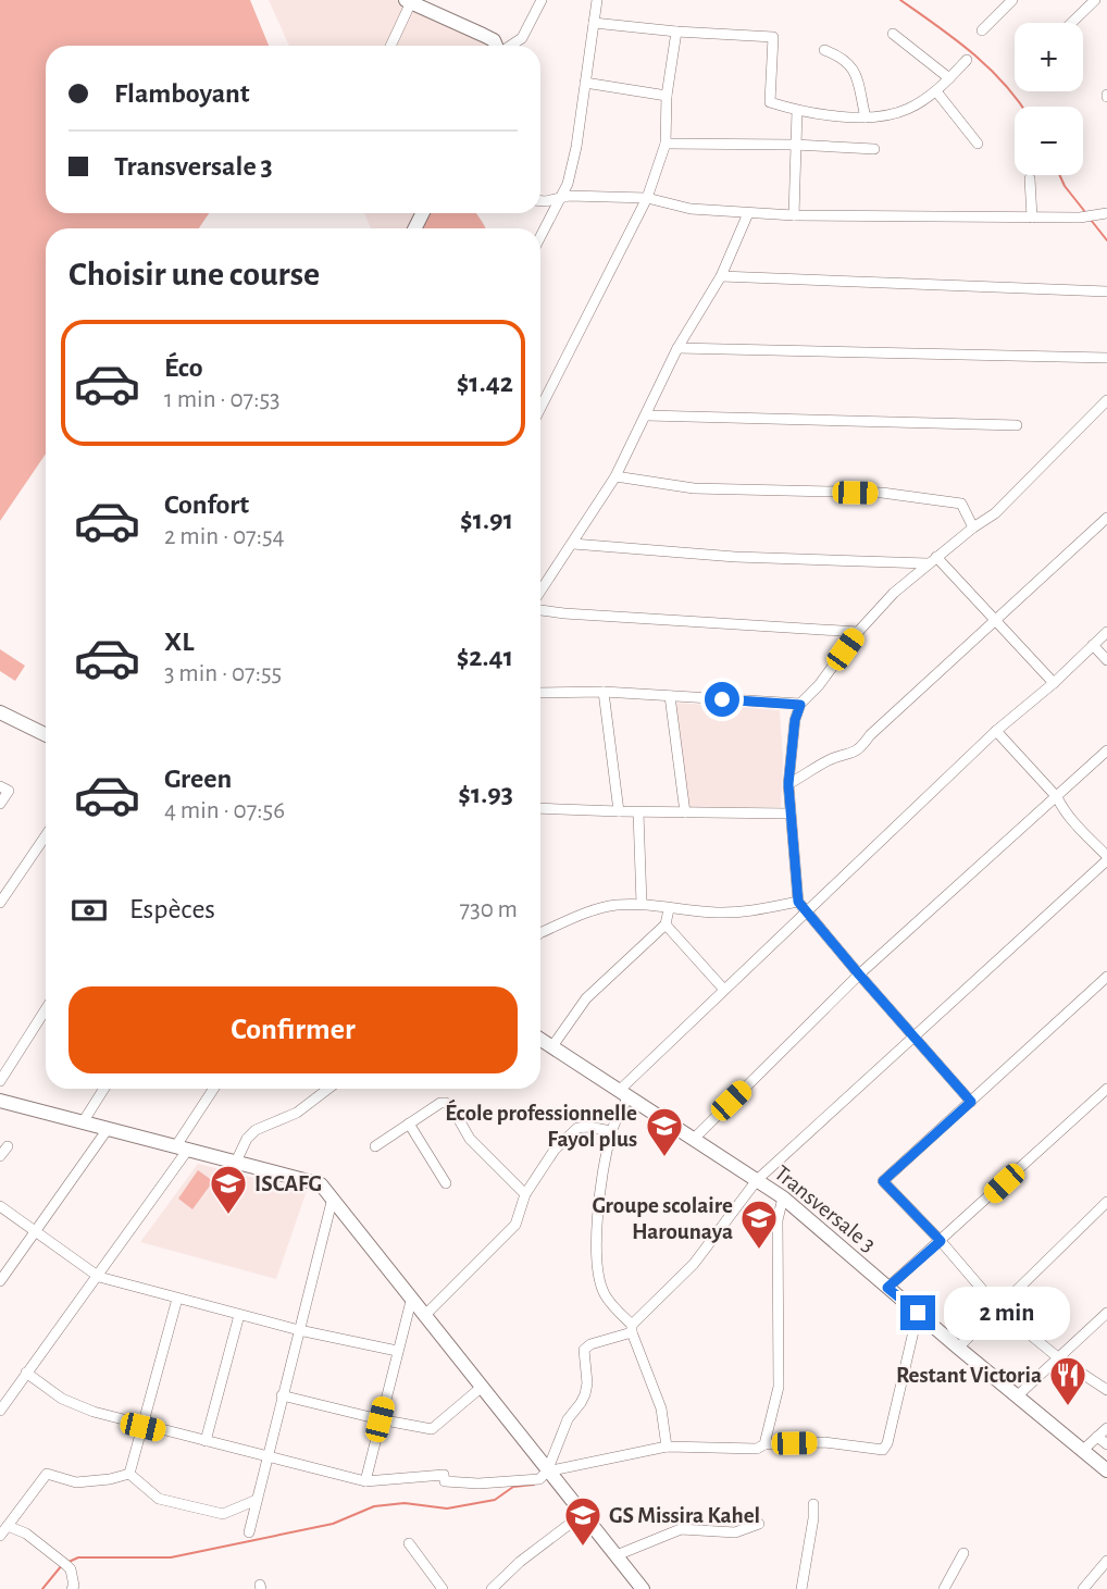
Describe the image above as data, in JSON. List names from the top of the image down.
{
  "streets": {
    "street": ["Transversale 3"]
  },
  "places": {
    "school or university": [
      "École professionnelle Fayol plus",
      "ISCAFG",
      "Groupe scolaire Harounaya",
      "GS Missira Kahel"
    ],
    "restaurant": ["Restant Victoria"]
  },
  "page": {
    "map_buttons": ["+", "−"],
    "banner": ["Flamboyant", "Transversale 3"],
    "heading": "Choisir une course",
    "list": [
      {
        "name": "Éco",
        "note": "1 min · 07:53",
        "value": "$1.42"
      },
      {
        "name": "Confort",
        "note": "2 min · 07:54",
        "value": "$1.91"
      },
      {
        "name": "XL",
        "note": "3 min · 07:55",
        "value": "$2.41"
      },
      {
        "name": "Green",
        "note": "4 min · 07:56",
        "value": "$1.93"
      }
    ],
    "pay": ["Espèces", "730 m"],
    "buttons": "Confirmer",
    "bubble": "2 min"
  }
}
